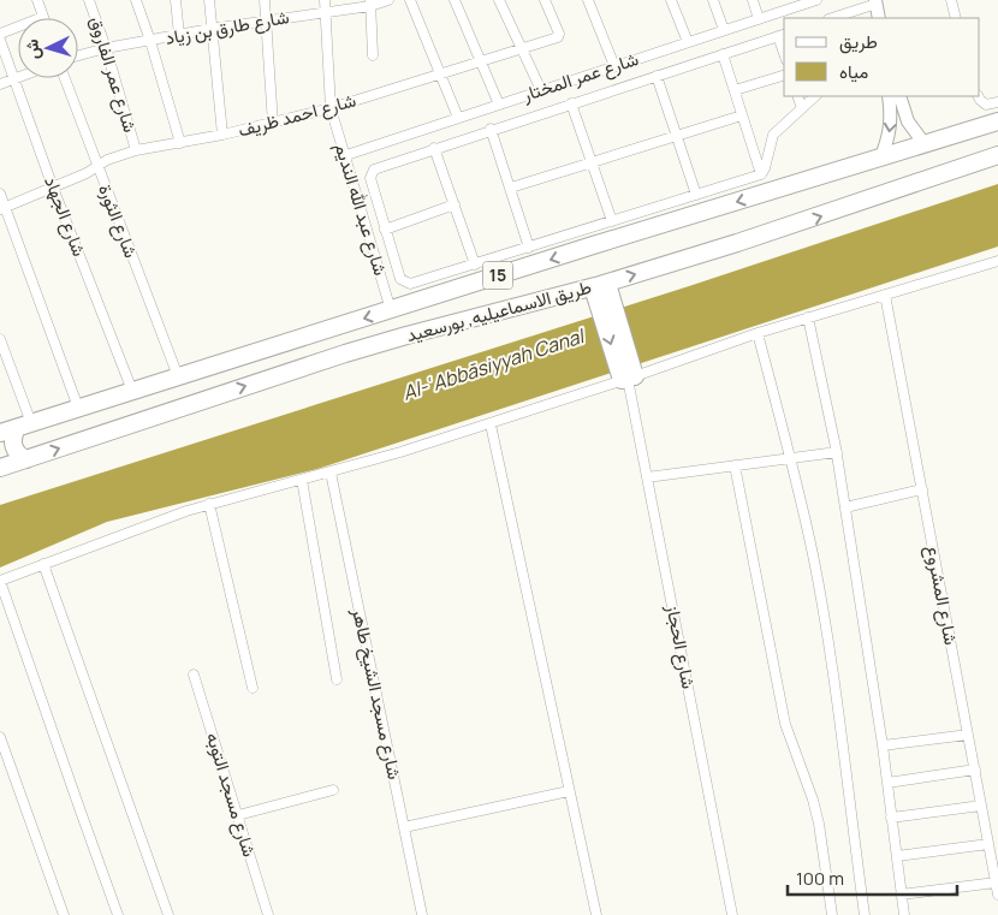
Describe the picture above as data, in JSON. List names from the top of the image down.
{
  "streets": {
    "highway": ["15", "طريق الاسماعيليه, بورسعيد"],
    "street": [
      "شارع طارق بن زياد",
      "شارع عمر الفاروق",
      "شارع عمر المختار",
      "شارع احمد ظريف",
      "شارع عبد الله النديم",
      "شارع الجهاد",
      "شارع الثورة",
      "شارع المشروع",
      "شارع الحجاز",
      "شارع مسجد الشيخ طاهر",
      "شارع مسجد التوبه"
    ]
  },
  "crossings": [
    ["شارع طارق بن زياد", "شارع عمر الفاروق"],
    ["شارع طارق بن زياد", "شارع عبد الله النديم"],
    ["شارع عمر الفاروق", "شارع احمد ظريف"],
    ["شارع عمر المختار", "شارع عبد الله النديم"],
    ["شارع احمد ظريف", "شارع عبد الله النديم"],
    ["شارع احمد ظريف", "شارع الجهاد"],
    ["شارع احمد ظريف", "شارع الثورة"],
    ["شارع عبد الله النديم", "طريق الاسماعيليه, بورسعيد"],
    ["شارع الجهاد", "طريق الاسماعيليه, بورسعيد"],
    ["شارع الثورة", "طريق الاسماعيليه, بورسعيد"]
  ],
  "water": ["Al-ʿAbbāsiyyah Canal"],
  "legend": ["طريق", "مياه"],
  "scale_bar": "100 m",
  "north": "left"
}
